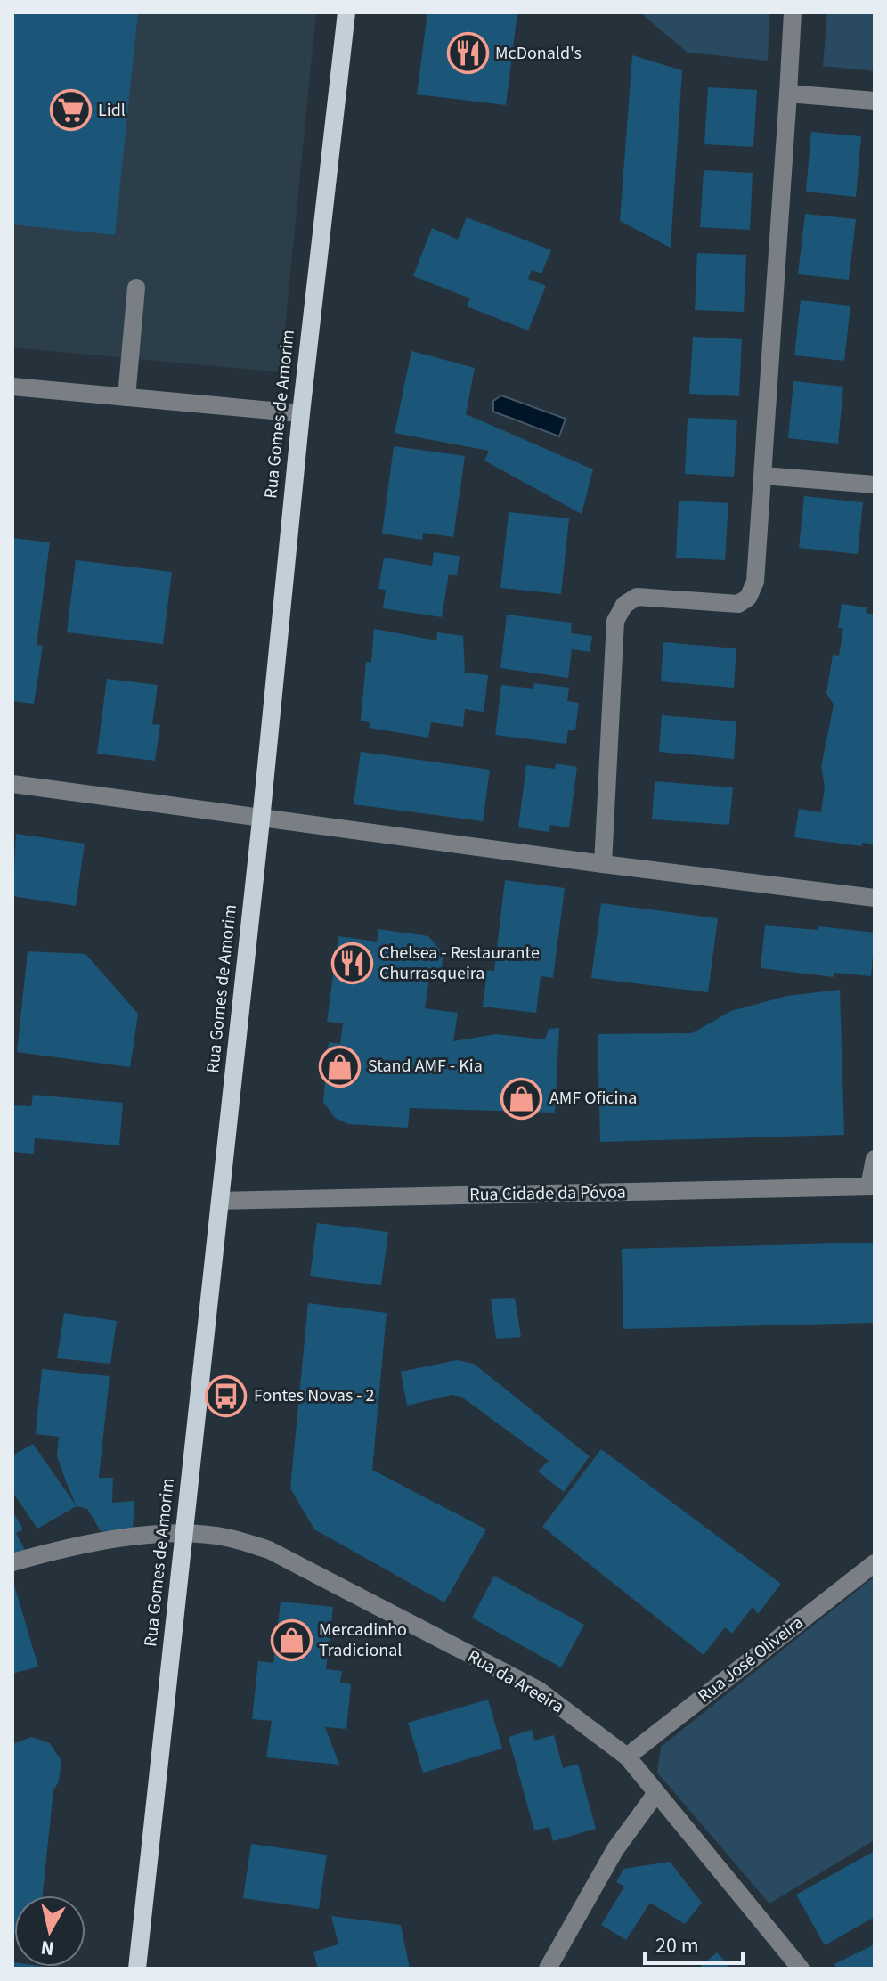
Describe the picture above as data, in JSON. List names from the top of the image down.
{
  "streets": {
    "main road": ["Rua Gomes de Amorim"],
    "street": ["Rua Cidade da Póvoa", "Rua José Oliveira", "Rua da Areeira"]
  },
  "crossings": [
    ["Rua Gomes de Amorim", "Rua Cidade da Póvoa"],
    ["Rua Gomes de Amorim", "Rua da Areeira"],
    ["Rua José Oliveira", "Rua da Areeira"]
  ],
  "places": {
    "restaurant": ["McDonald's", "Chelsea - Restaurante Churrasqueira"],
    "supermarket": ["Lidl"],
    "shop": ["Stand AMF - Kia", "AMF Oficina", "Mercadinho Tradicional"],
    "bus stop": ["Fontes Novas - 2"]
  },
  "scale_bar": "20 m",
  "north": "bottom"
}
